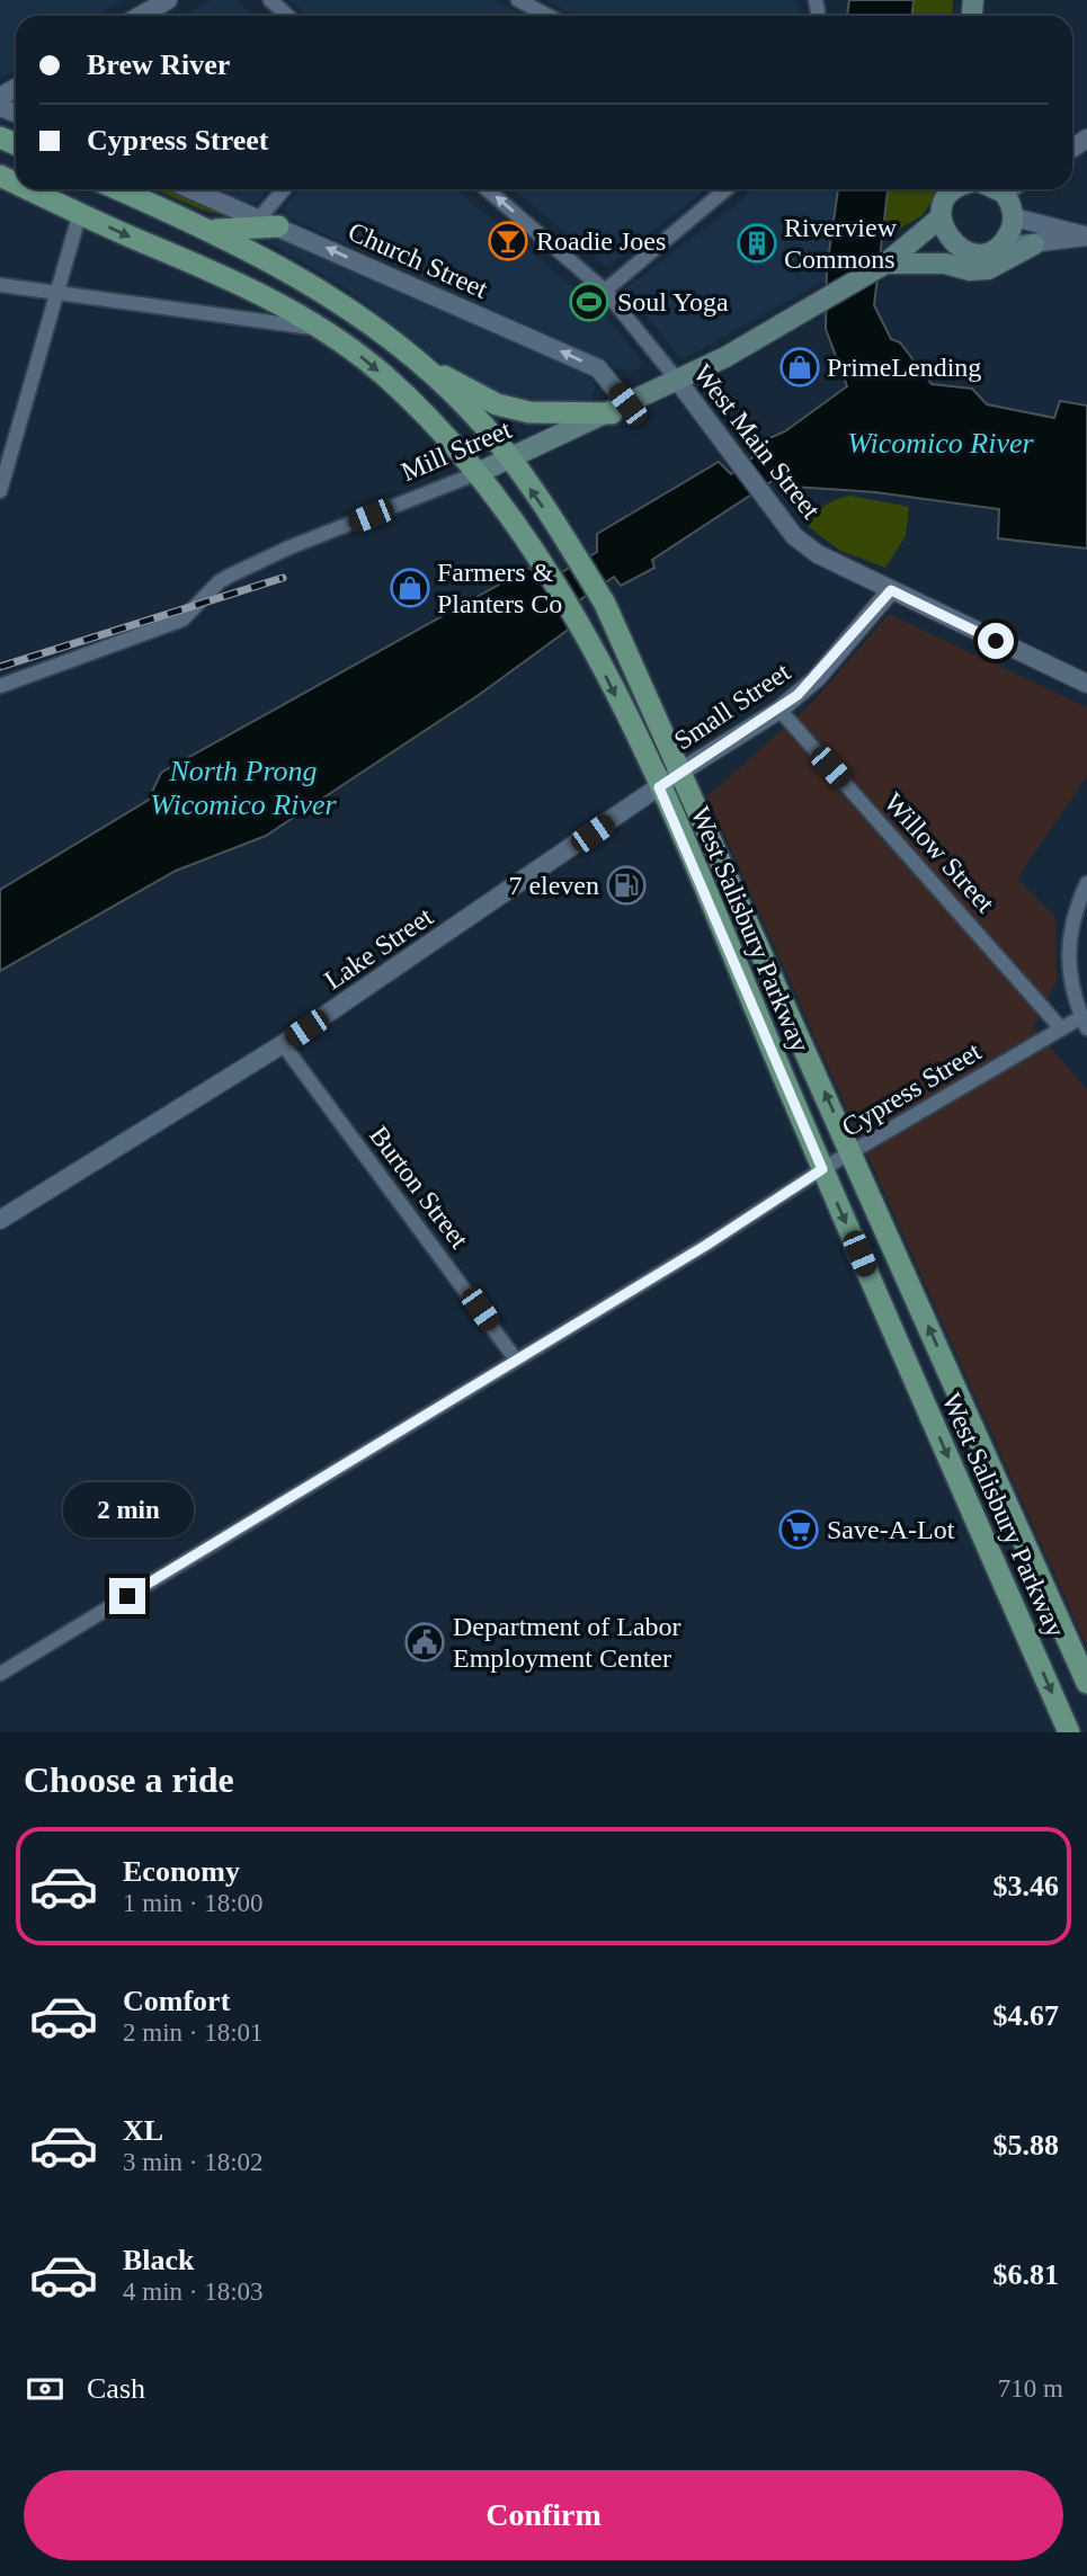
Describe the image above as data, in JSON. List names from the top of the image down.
{
  "streets": {
    "main road": ["Mill Street", "West Salisbury Parkway"],
    "street": [
      "Church Street",
      "West Main Street",
      "Small Street",
      "Willow Street",
      "Lake Street",
      "Cypress Street",
      "Burton Street"
    ]
  },
  "crossings": [
    ["Church Street", "Mill Street"],
    ["West Main Street", "Mill Street"],
    ["West Main Street", "Small Street"],
    ["Mill Street", "West Salisbury Parkway"],
    ["Small Street", "Willow Street"],
    ["Small Street", "West Salisbury Parkway"],
    ["Small Street", "Lake Street"],
    ["Willow Street", "Cypress Street"],
    ["West Salisbury Parkway", "Lake Street"],
    ["West Salisbury Parkway", "Cypress Street"],
    ["Lake Street", "Burton Street"],
    ["Cypress Street", "Burton Street"]
  ],
  "one_way": ["Church Street"],
  "water": ["Wicomico River", "North Prong Wicomico River"],
  "places": {
    "bar": ["Roadie Joes"],
    "building": ["Riverview Commons"],
    "sports": ["Soul Yoga"],
    "shop": ["PrimeLending", "Farmers & Planters Co"],
    "fuel station": ["7 eleven"],
    "supermarket": ["Save-A-Lot"],
    "public building": ["Department of Labor Employment Center"]
  },
  "page": {
    "banner": ["Brew River", "Cypress Street"],
    "bubble": "2 min",
    "heading": "Choose a ride",
    "list": [
      {
        "name": "Economy",
        "note": "1 min · 18:00",
        "value": "$3.46"
      },
      {
        "name": "Comfort",
        "note": "2 min · 18:01",
        "value": "$4.67"
      },
      {
        "name": "XL",
        "note": "3 min · 18:02",
        "value": "$5.88"
      },
      {
        "name": "Black",
        "note": "4 min · 18:03",
        "value": "$6.81"
      }
    ],
    "pay": ["Cash", "710 m"],
    "buttons": "Confirm"
  }
}
